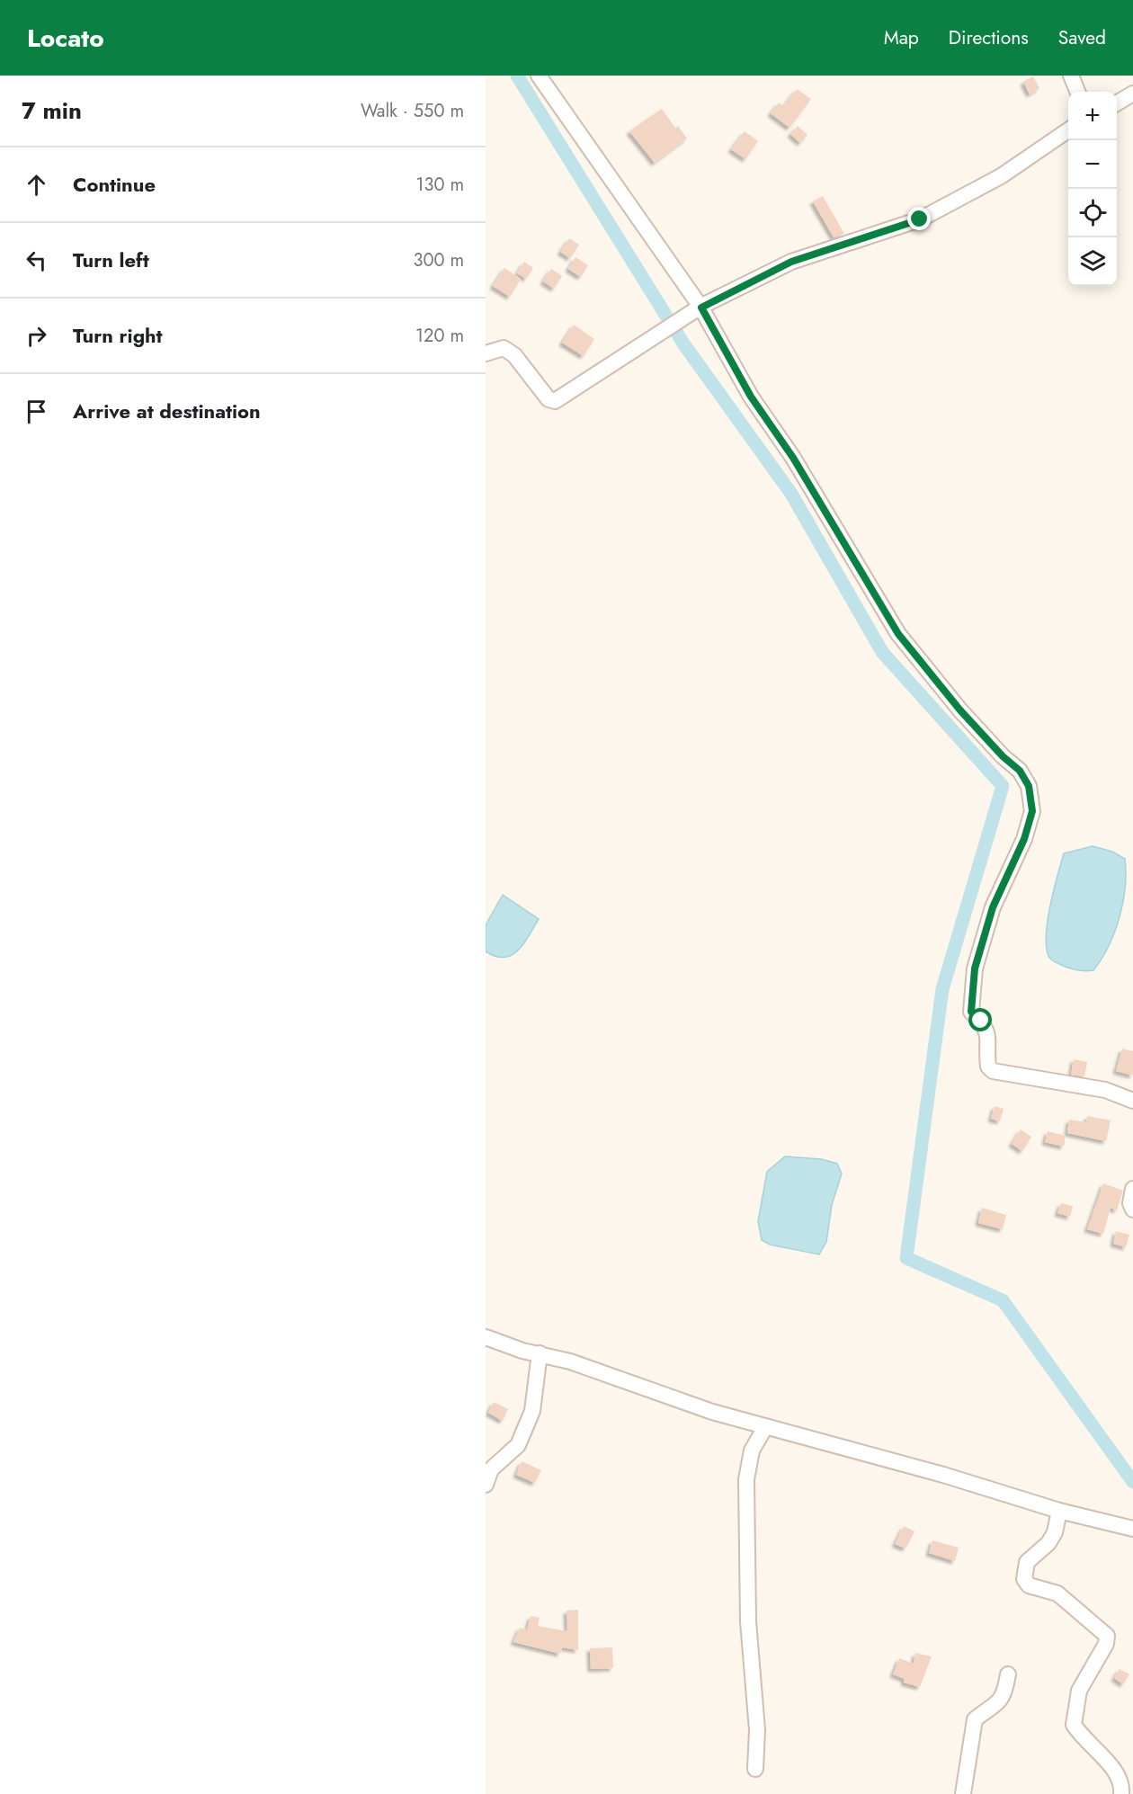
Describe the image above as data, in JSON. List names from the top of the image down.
{
  "page": {
    "header": "Locato",
    "nav": ["Map", "Directions", "Saved"],
    "heading": ["7 min", "Walk · 550 m"],
    "map_buttons": ["+", "−"],
    "list": [
      ["Continue", "130 m"],
      ["Turn left", "300 m"],
      ["Turn right", "120 m"],
      "Arrive at destination"
    ]
  }
}
